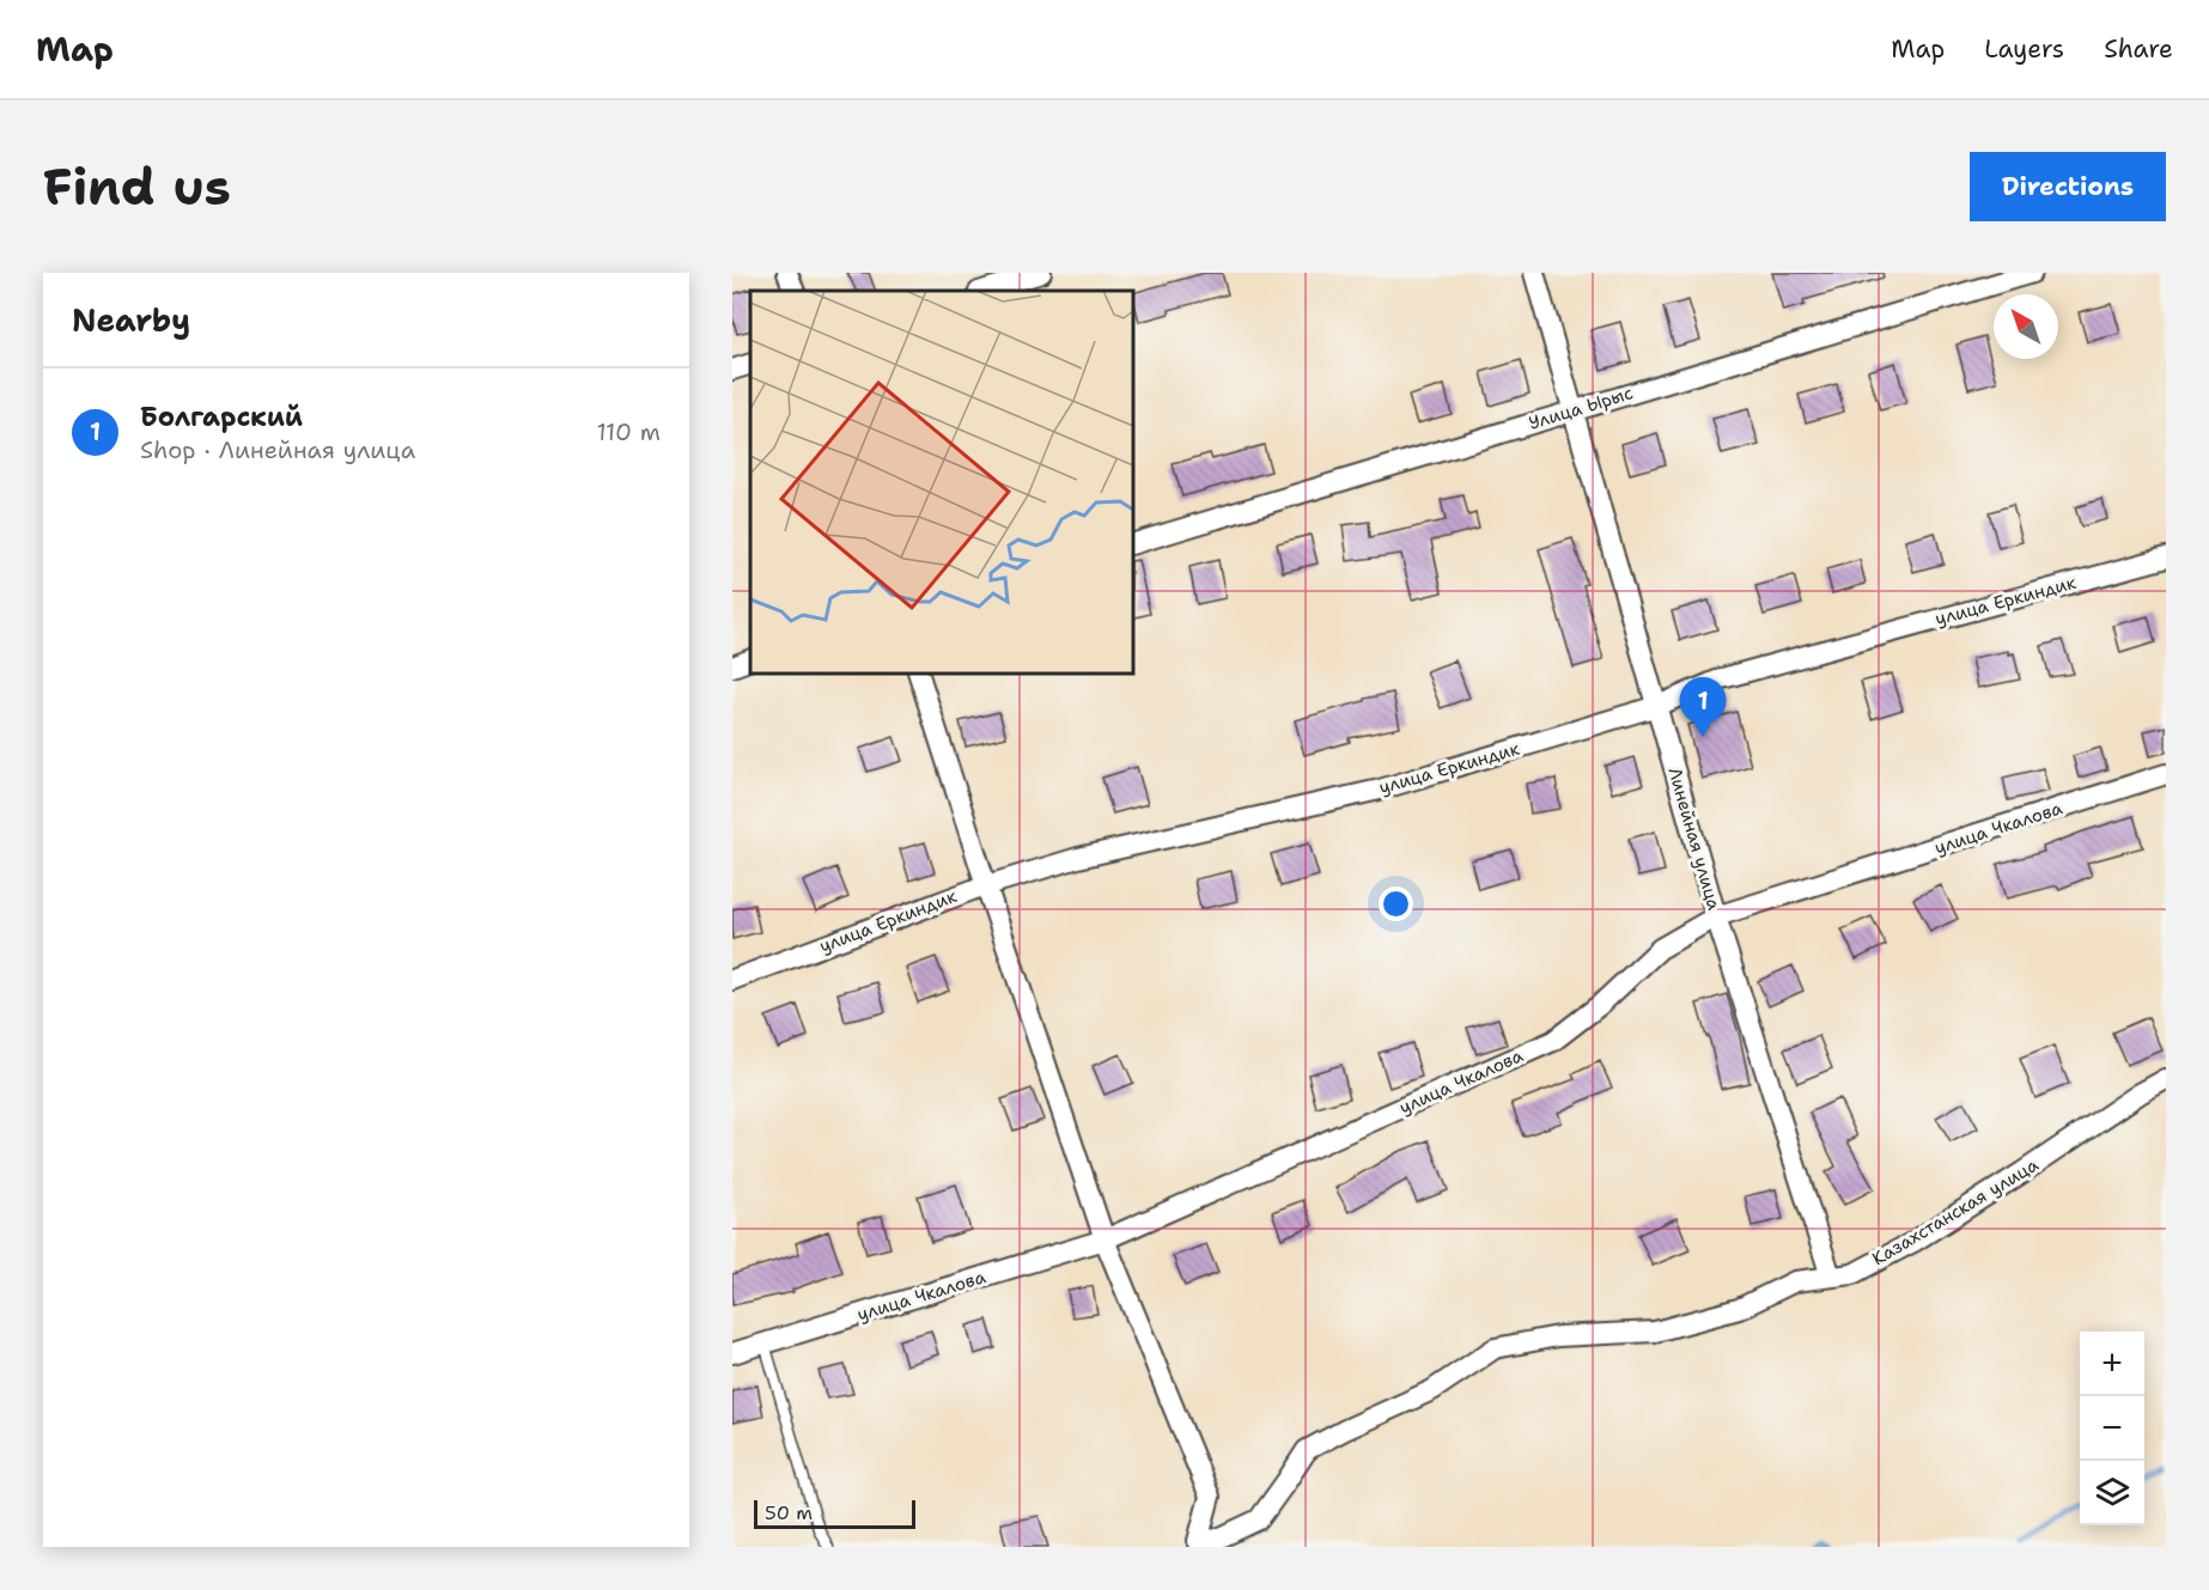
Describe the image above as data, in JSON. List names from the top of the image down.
{
  "streets": {
    "street": [
      "Улица Ырыс",
      "улица Еркиндик",
      "улица Чкалова",
      "Линейная улица",
      "Казахстанская улица"
    ]
  },
  "crossings": [
    ["Улица Ырыс", "Линейная улица"],
    ["улица Еркиндик", "Линейная улица"],
    ["улица Чкалова", "Линейная улица"],
    ["улица Чкалова", "Казахстанская улица"],
    ["Линейная улица", "Казахстанская улица"]
  ],
  "scale_bar": "50 m",
  "north": "top left",
  "page": {
    "header": "Map",
    "nav": ["Map", "Layers", "Share"],
    "buttons": "Directions",
    "title": "Find us",
    "heading": "Nearby",
    "list": [
      {
        "mark": "1",
        "name": "Болгарский",
        "note": "Shop · Линейная улица",
        "value": "110 m"
      }
    ],
    "pins": "1",
    "map_buttons": ["+", "−"],
    "scale": "50 m"
  }
}
